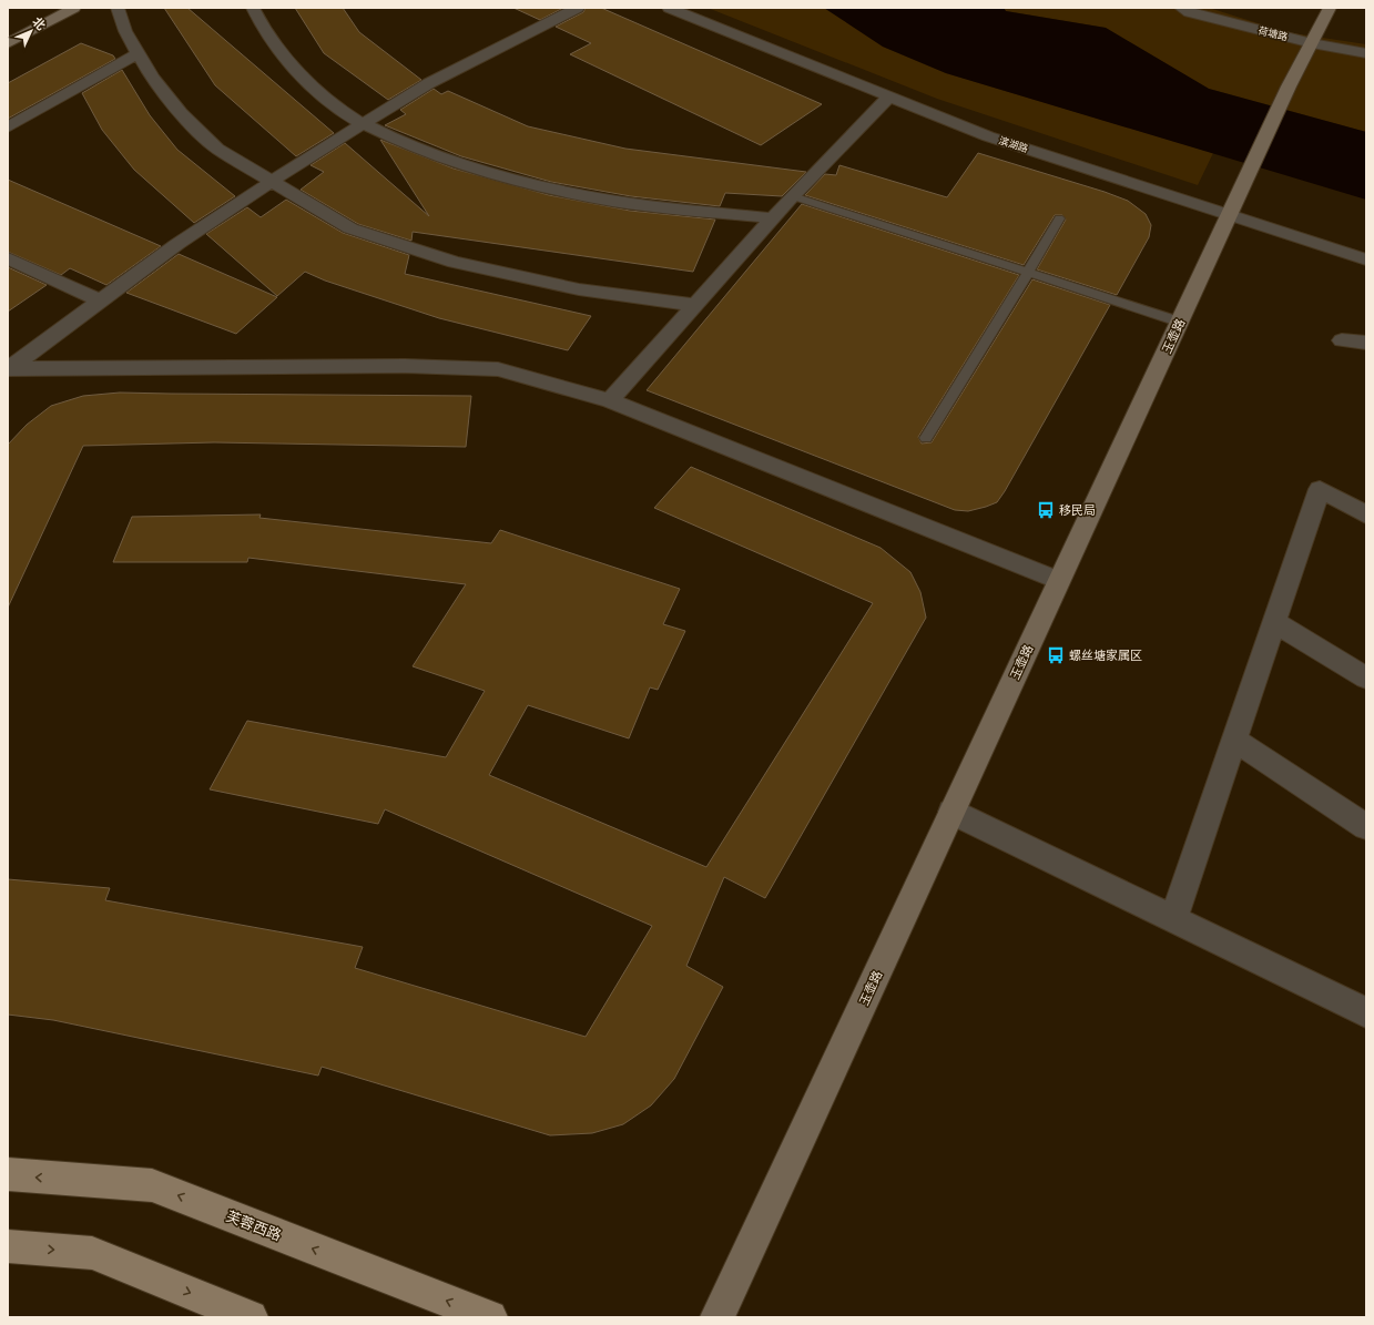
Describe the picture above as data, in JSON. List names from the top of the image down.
{
  "streets": {
    "main road": ["芙蓉西路"],
    "street": ["荷塘路", "滨湖路", "玉壶路"]
  },
  "crossings": [
    ["荷塘路", "玉壶路"],
    ["滨湖路", "玉壶路"]
  ],
  "places": {
    "bus stop": ["移民局", "螺丝塘家属区"]
  },
  "north": "top right"
}
